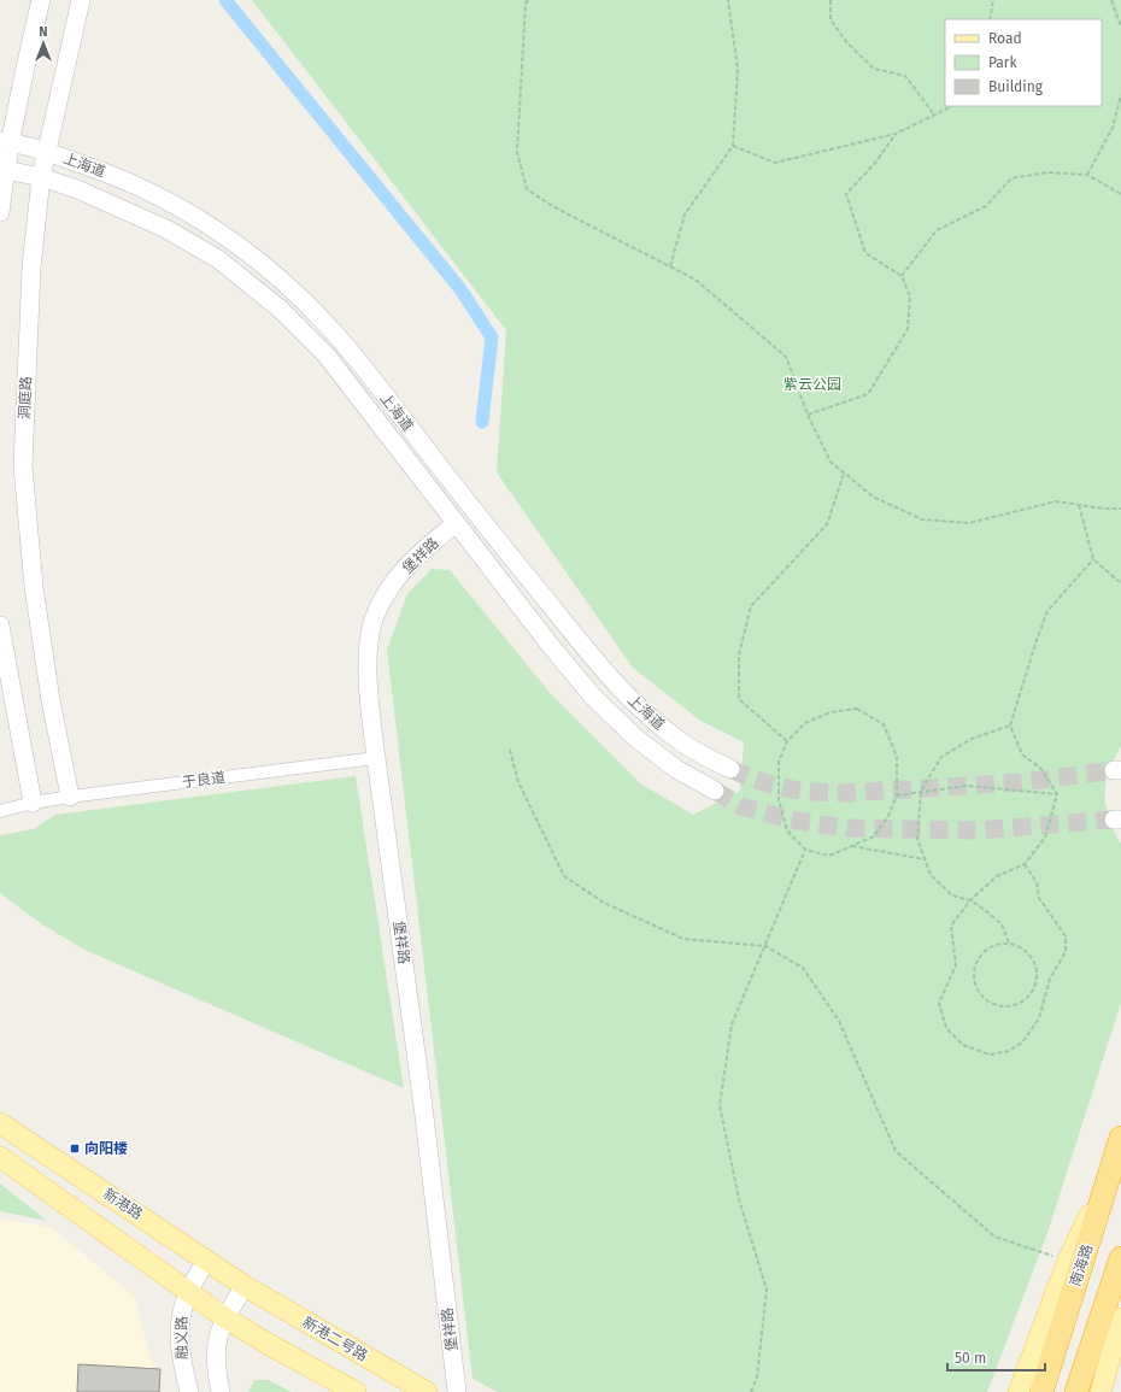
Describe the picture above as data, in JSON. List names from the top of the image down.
{
  "streets": {
    "highway": ["南海路"],
    "main road": ["新港路", "新港二号路"],
    "street": [
      "上海道",
      "洞庭路",
      "堡祥路",
      "于良道",
      "融义路"
    ]
  },
  "crossings": [
    ["上海道", "洞庭路"],
    ["上海道", "堡祥路"],
    ["洞庭路", "于良道"],
    ["堡祥路", "于良道"],
    ["新港路", "融义路"],
    ["新港路", "新港二号路"]
  ],
  "parks": ["紫云公园"],
  "places": {
    "transit": ["向阳楼"]
  },
  "legend": ["Road", "Park", "Building"],
  "scale_bar": "50 m",
  "north": "top"
}
